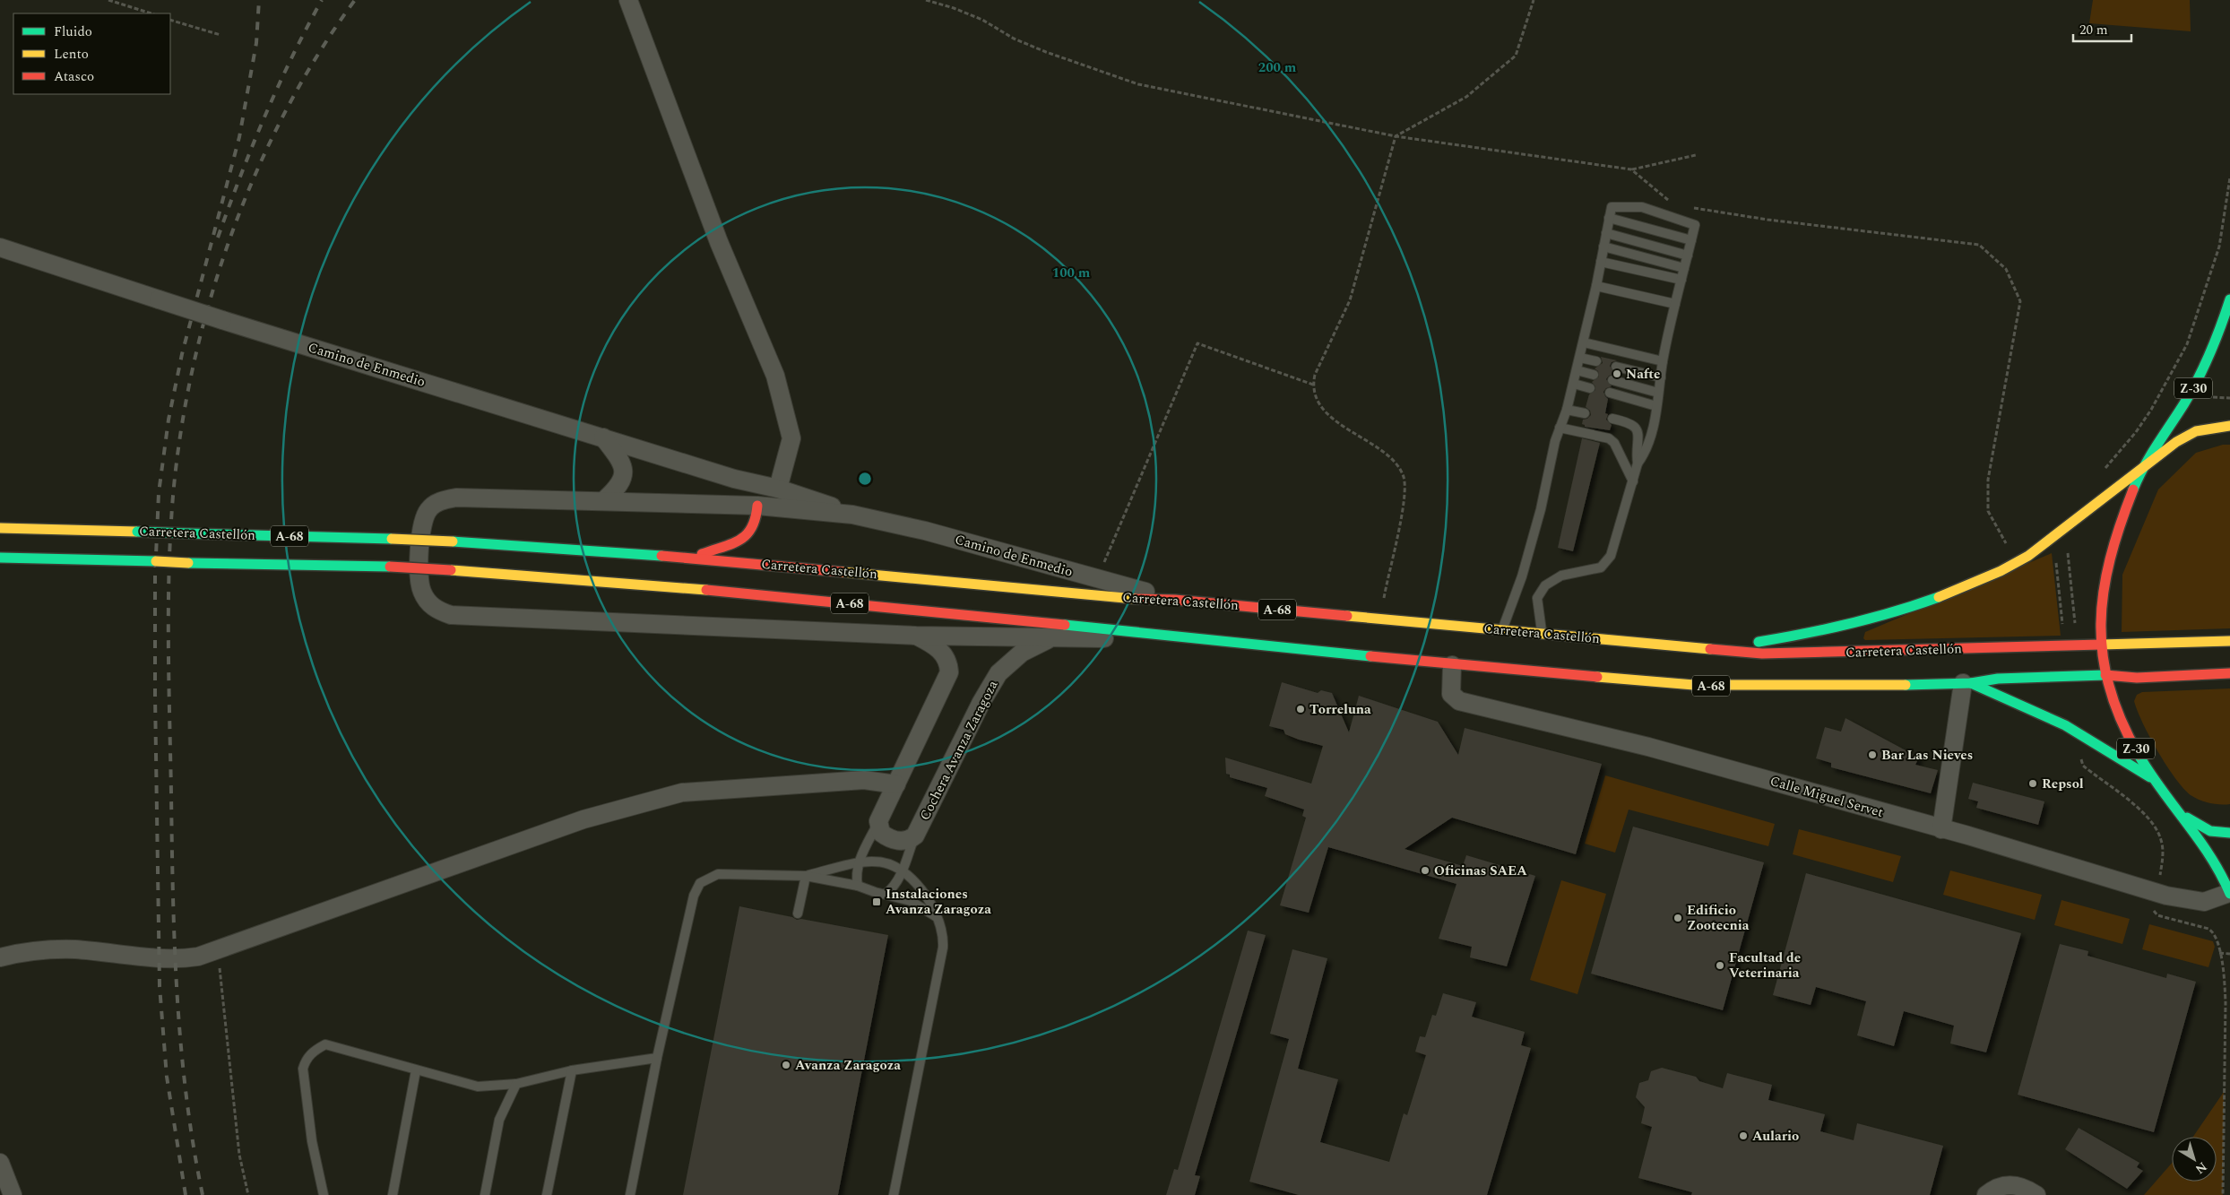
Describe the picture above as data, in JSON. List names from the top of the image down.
{
  "streets": {
    "main road": ["Z-30", "Carretera Castellón", "A-68"],
    "street": ["Camino de Enmedio", "Cochera Avanza Zaragoza", "Calle Miguel Servet"]
  },
  "crossings": [
    ["Camino de Enmedio", "Carretera Castellón"],
    ["Z-30", "Carretera Castellón"],
    ["Z-30", "A-68"],
    ["Z-30", "Calle Miguel Servet"],
    ["A-68", "Calle Miguel Servet"]
  ],
  "places": {
    "other": [
      "Nafte",
      "Torreluna",
      "Bar Las Nieves",
      "Repsol",
      "Oficinas SAEA",
      "Edificio Zootecnia",
      "Facultad de Veterinaria",
      "Avanza Zaragoza",
      "Aulario"
    ],
    "transit": ["Instalaciones Avanza Zaragoza"]
  },
  "legend": ["Fluido", "Lento", "Atasco"],
  "scale_bar": "20 m",
  "north": "bottom right",
  "rings": ["200 m", "100 m"]
}
